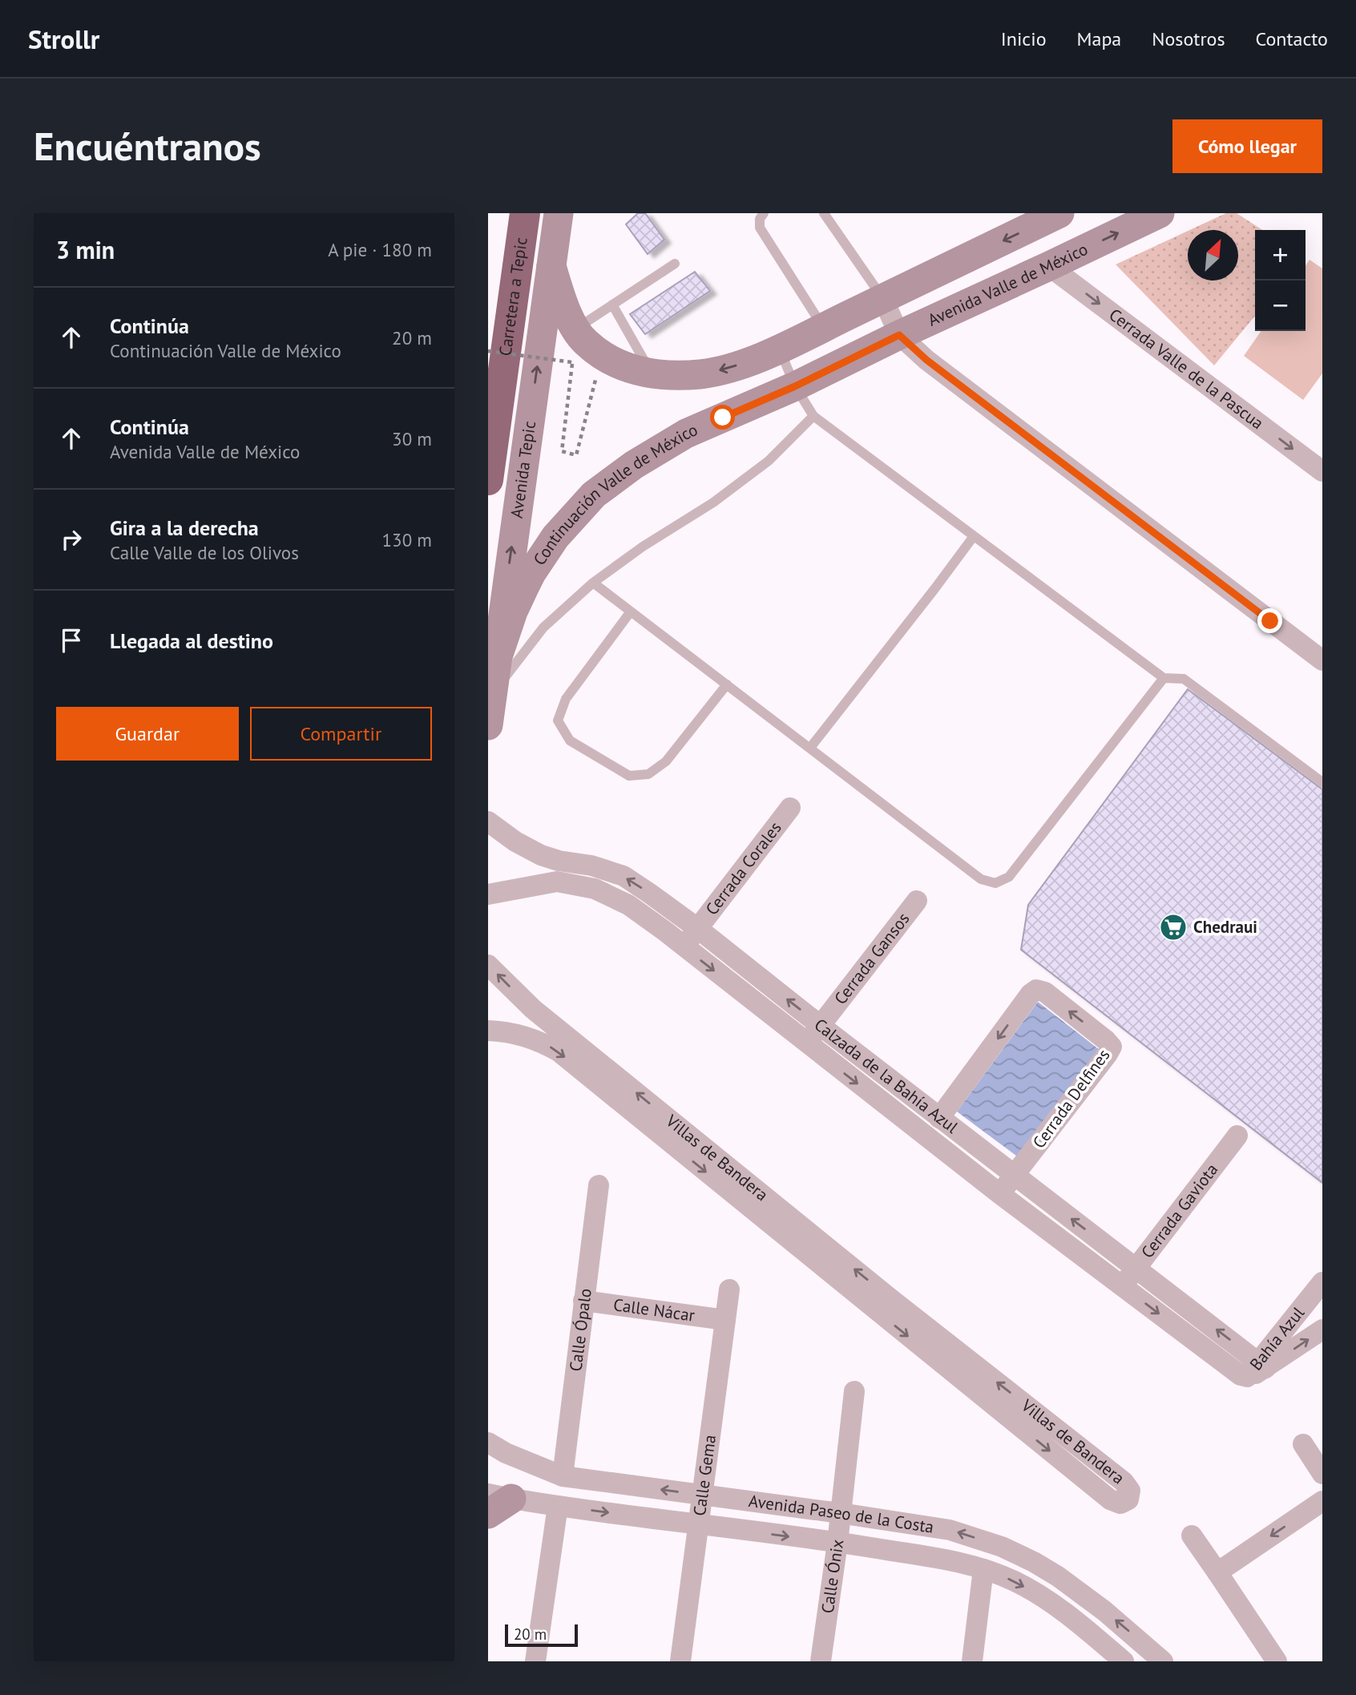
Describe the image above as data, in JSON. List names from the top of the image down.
{
  "streets": {
    "highway": ["Carretera a Tepic"],
    "street": [
      "Avenida Valle de México",
      "Cerrada Valle de la Pascua",
      "Avenida Tepic",
      "Continuación Valle de México",
      "Cerrada Corales",
      "Cerrada Gansos",
      "Calzada de la Bahía Azul",
      "Cerrada Delfines",
      "Villas de Bandera",
      "Cerrada Gaviota",
      "Calle Nácar",
      "Calle Ópalo",
      "Bahía Azul",
      "Calle Gema",
      "Avenida Paseo de la Costa",
      "Calle Ónix"
    ]
  },
  "crossings": [
    ["Avenida Valle de México", "Cerrada Valle de la Pascua"],
    ["Avenida Valle de México", "Continuación Valle de México"],
    ["Avenida Tepic", "Continuación Valle de México"],
    ["Cerrada Corales", "Calzada de la Bahía Azul"],
    ["Cerrada Gansos", "Calzada de la Bahía Azul"],
    ["Calzada de la Bahía Azul", "Cerrada Delfines"],
    ["Calzada de la Bahía Azul", "Cerrada Gaviota"],
    ["Calzada de la Bahía Azul", "Bahía Azul"],
    ["Calle Nácar", "Calle Ópalo"],
    ["Calle Nácar", "Calle Gema"],
    ["Calle Ópalo", "Avenida Paseo de la Costa"],
    ["Calle Gema", "Avenida Paseo de la Costa"],
    ["Avenida Paseo de la Costa", "Calle Ónix"]
  ],
  "one_way": ["Avenida Tepic"],
  "places": {
    "supermarket": ["Chedraui"]
  },
  "scale_bar": "20 m",
  "north": "top right",
  "page": {
    "header": "Strollr",
    "nav": [
      "Inicio",
      "Mapa",
      "Nosotros",
      "Contacto"
    ],
    "buttons": [
      "Cómo llegar",
      ["Guardar", "Compartir"]
    ],
    "title": "Encuéntranos",
    "heading": ["3 min", "A pie · 180 m"],
    "map_buttons": ["+", "−"],
    "list": [
      ["Continúa", "Continuación Valle de México", "20 m"],
      ["Continúa", "Avenida Valle de México", "30 m"],
      ["Gira a la derecha", "Calle Valle de los Olivos", "130 m"],
      "Llegada al destino"
    ],
    "scale": "20 m"
  }
}
